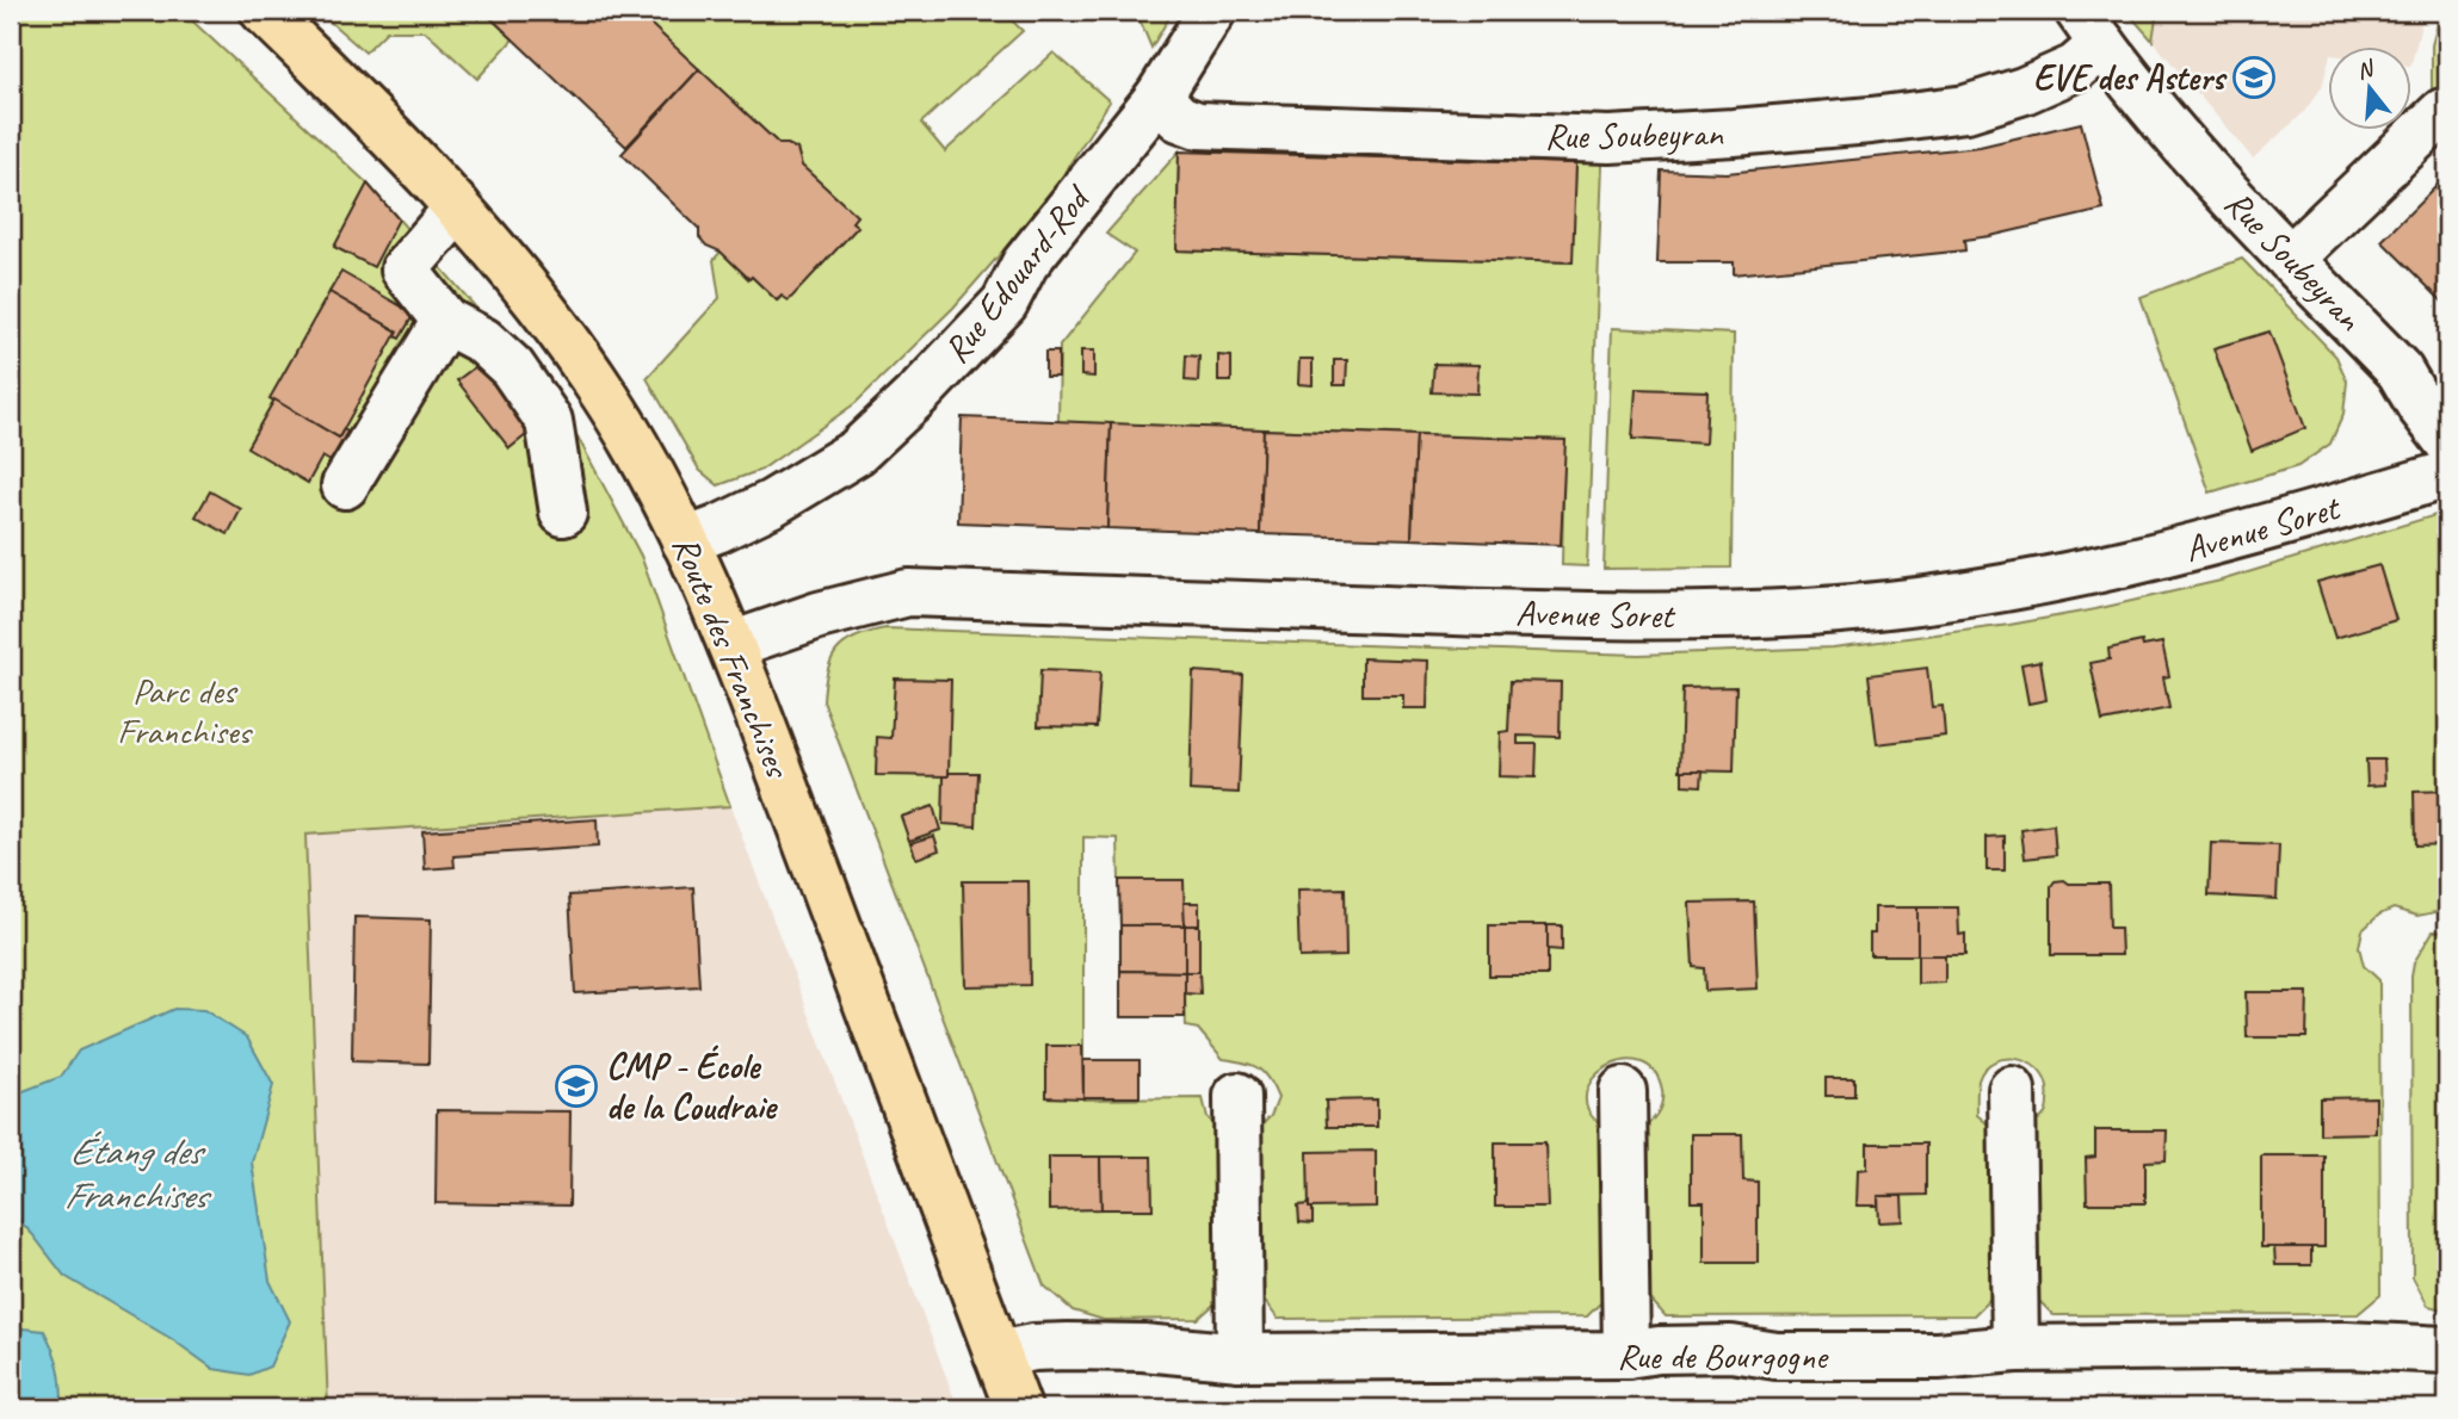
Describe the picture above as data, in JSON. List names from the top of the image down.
{
  "streets": {
    "main road": ["Route des Franchises"],
    "street": [
      "Rue Soubeyran",
      "Rue Edouard-Rod",
      "Avenue Soret",
      "Rue de Bourgogne"
    ]
  },
  "crossings": [
    ["Rue Soubeyran", "Rue Edouard-Rod"],
    ["Rue Edouard-Rod", "Route des Franchises"],
    ["Avenue Soret", "Route des Franchises"],
    ["Route des Franchises", "Rue de Bourgogne"]
  ],
  "water": ["Étang des Franchises"],
  "parks": ["Parc des Franchises"],
  "places": {
    "school or university": ["EVE des Asters", "CMP - École de la Coudraie"]
  },
  "north": "top"
}
